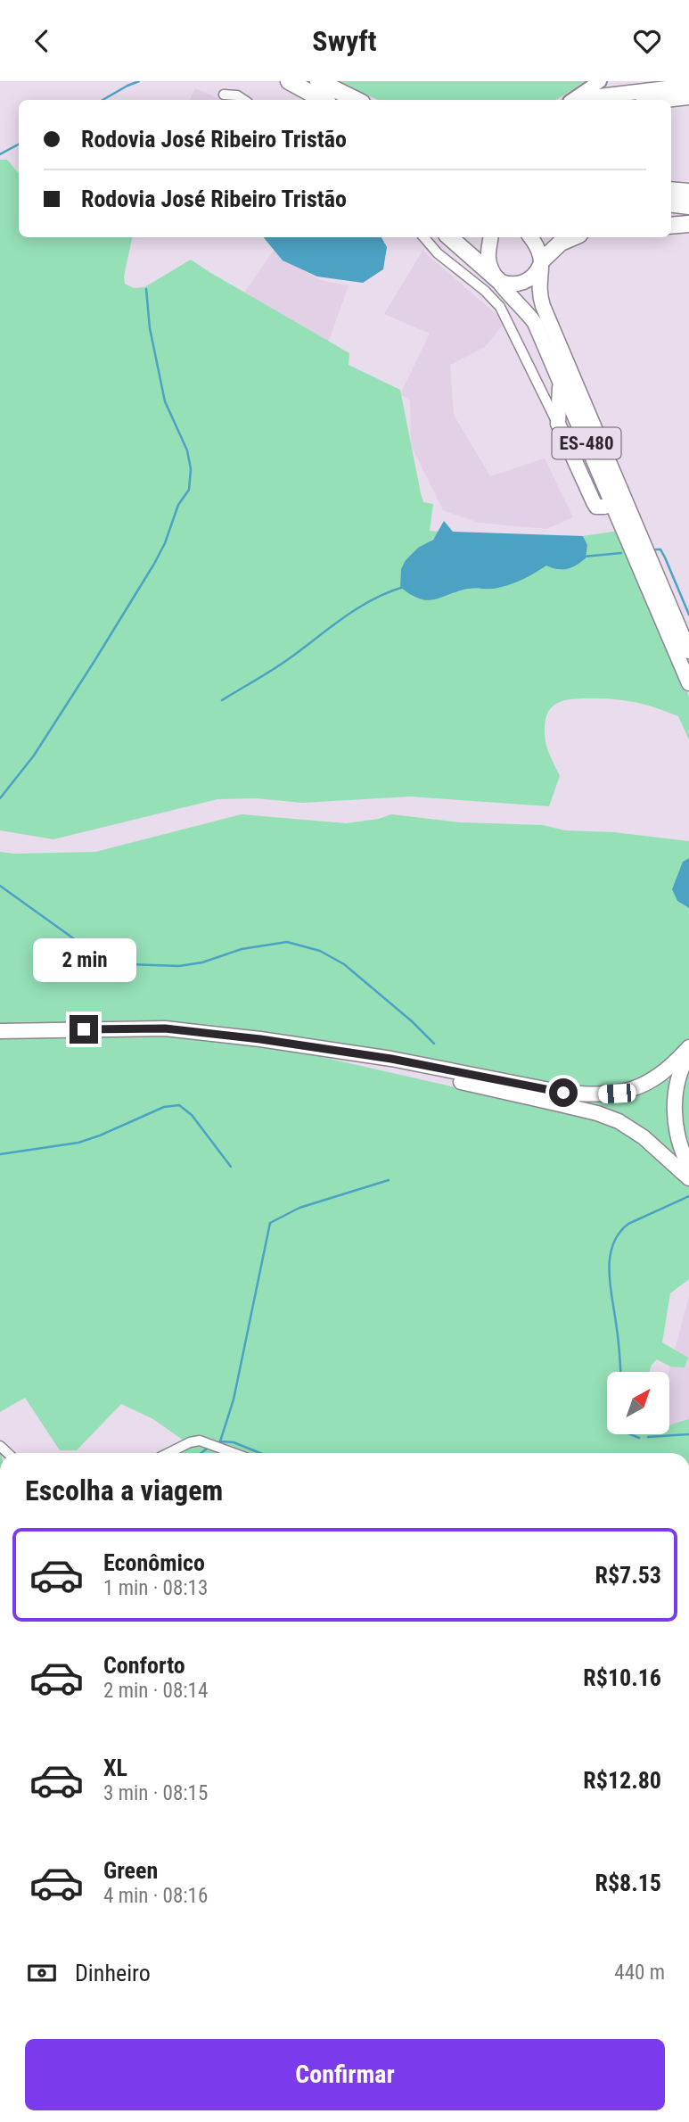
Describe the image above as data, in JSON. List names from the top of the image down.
{
  "streets": {
    "main road": ["ES-480"]
  },
  "north": "top right",
  "page": {
    "header": "Swyft",
    "banner": ["Rodovia José Ribeiro Tristão", "Rodovia José Ribeiro Tristão"],
    "bubble": "2 min",
    "heading": "Escolha a viagem",
    "list": [
      {
        "name": "Econômico",
        "note": "1 min · 08:13",
        "value": "R$7.53"
      },
      {
        "name": "Conforto",
        "note": "2 min · 08:14",
        "value": "R$10.16"
      },
      {
        "name": "XL",
        "note": "3 min · 08:15",
        "value": "R$12.80"
      },
      {
        "name": "Green",
        "note": "4 min · 08:16",
        "value": "R$8.15"
      }
    ],
    "pay": ["Dinheiro", "440 m"],
    "buttons": "Confirmar"
  }
}
